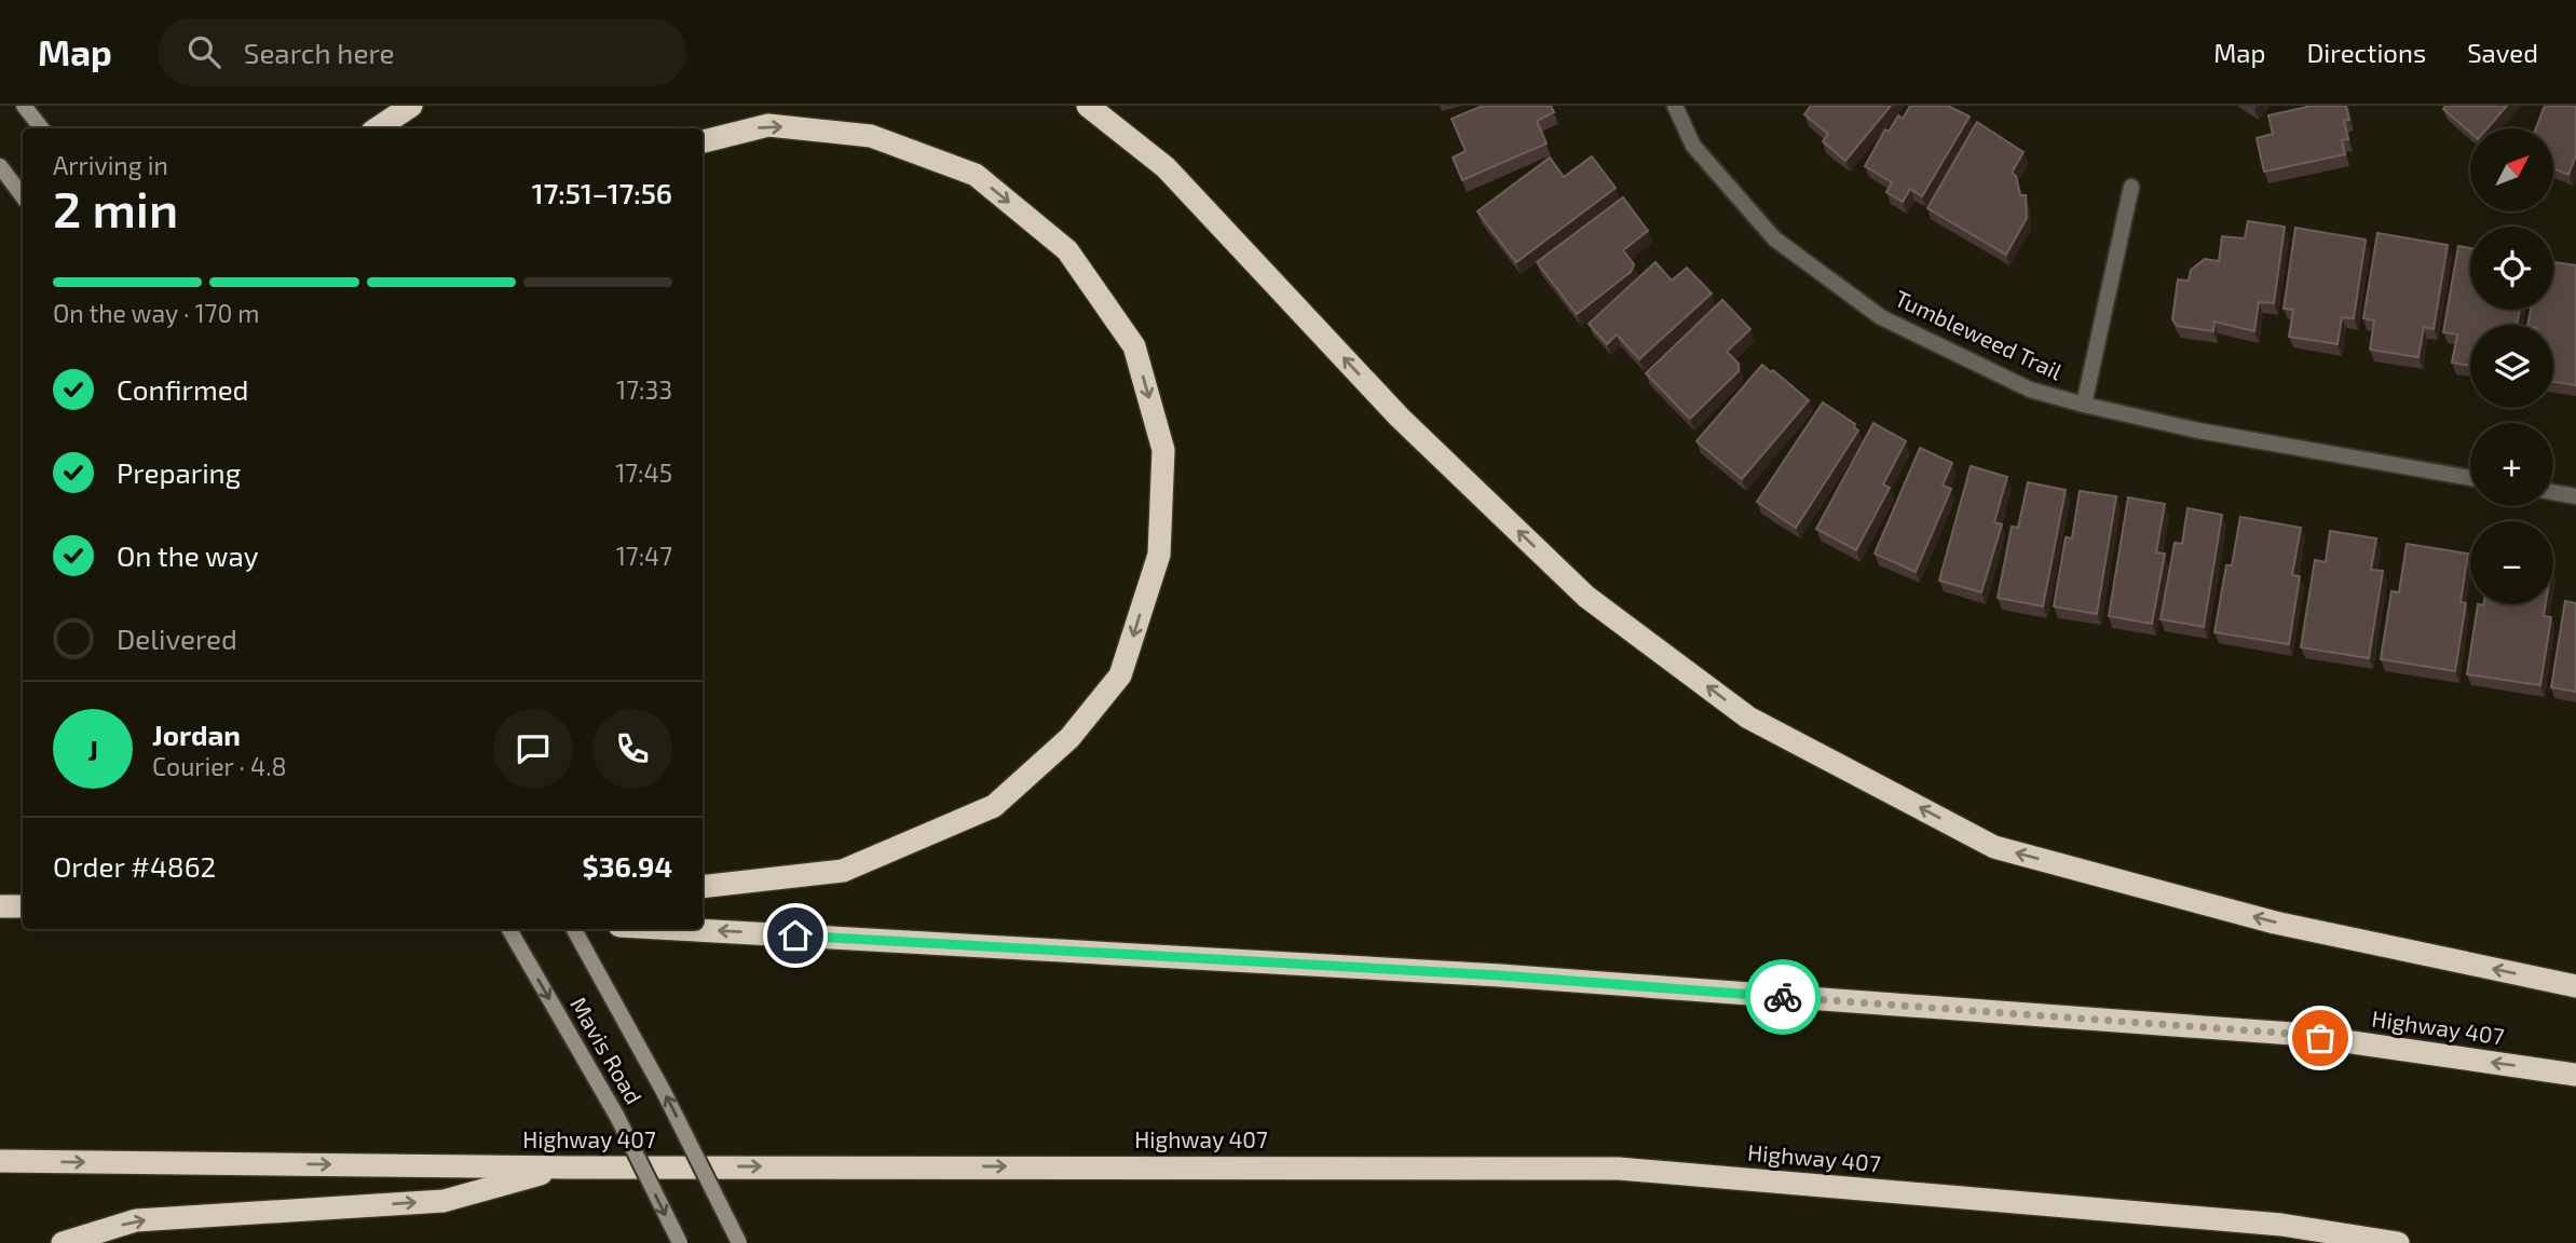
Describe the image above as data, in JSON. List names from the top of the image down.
{
  "streets": {
    "highway": ["Highway 407"],
    "main road": ["Mavis Road"],
    "street": ["Tumbleweed Trail"]
  },
  "north": "top right",
  "page": {
    "header": "Map",
    "search": "Search here",
    "nav": ["Map", "Directions", "Saved"],
    "map_buttons": ["+", "−"],
    "heading": ["2 min", "Arriving in", "17:51–17:56"],
    "panel": [
      "Jordan",
      "Courier · 4.8",
      "Order #4862",
      "$36.94"
    ],
    "bar": "On the way · 170 m",
    "list": [
      ["Confirmed", "17:33"],
      ["Preparing", "17:45"],
      ["On the way", "17:47"],
      "Delivered"
    ],
    "round": "J"
  }
}
